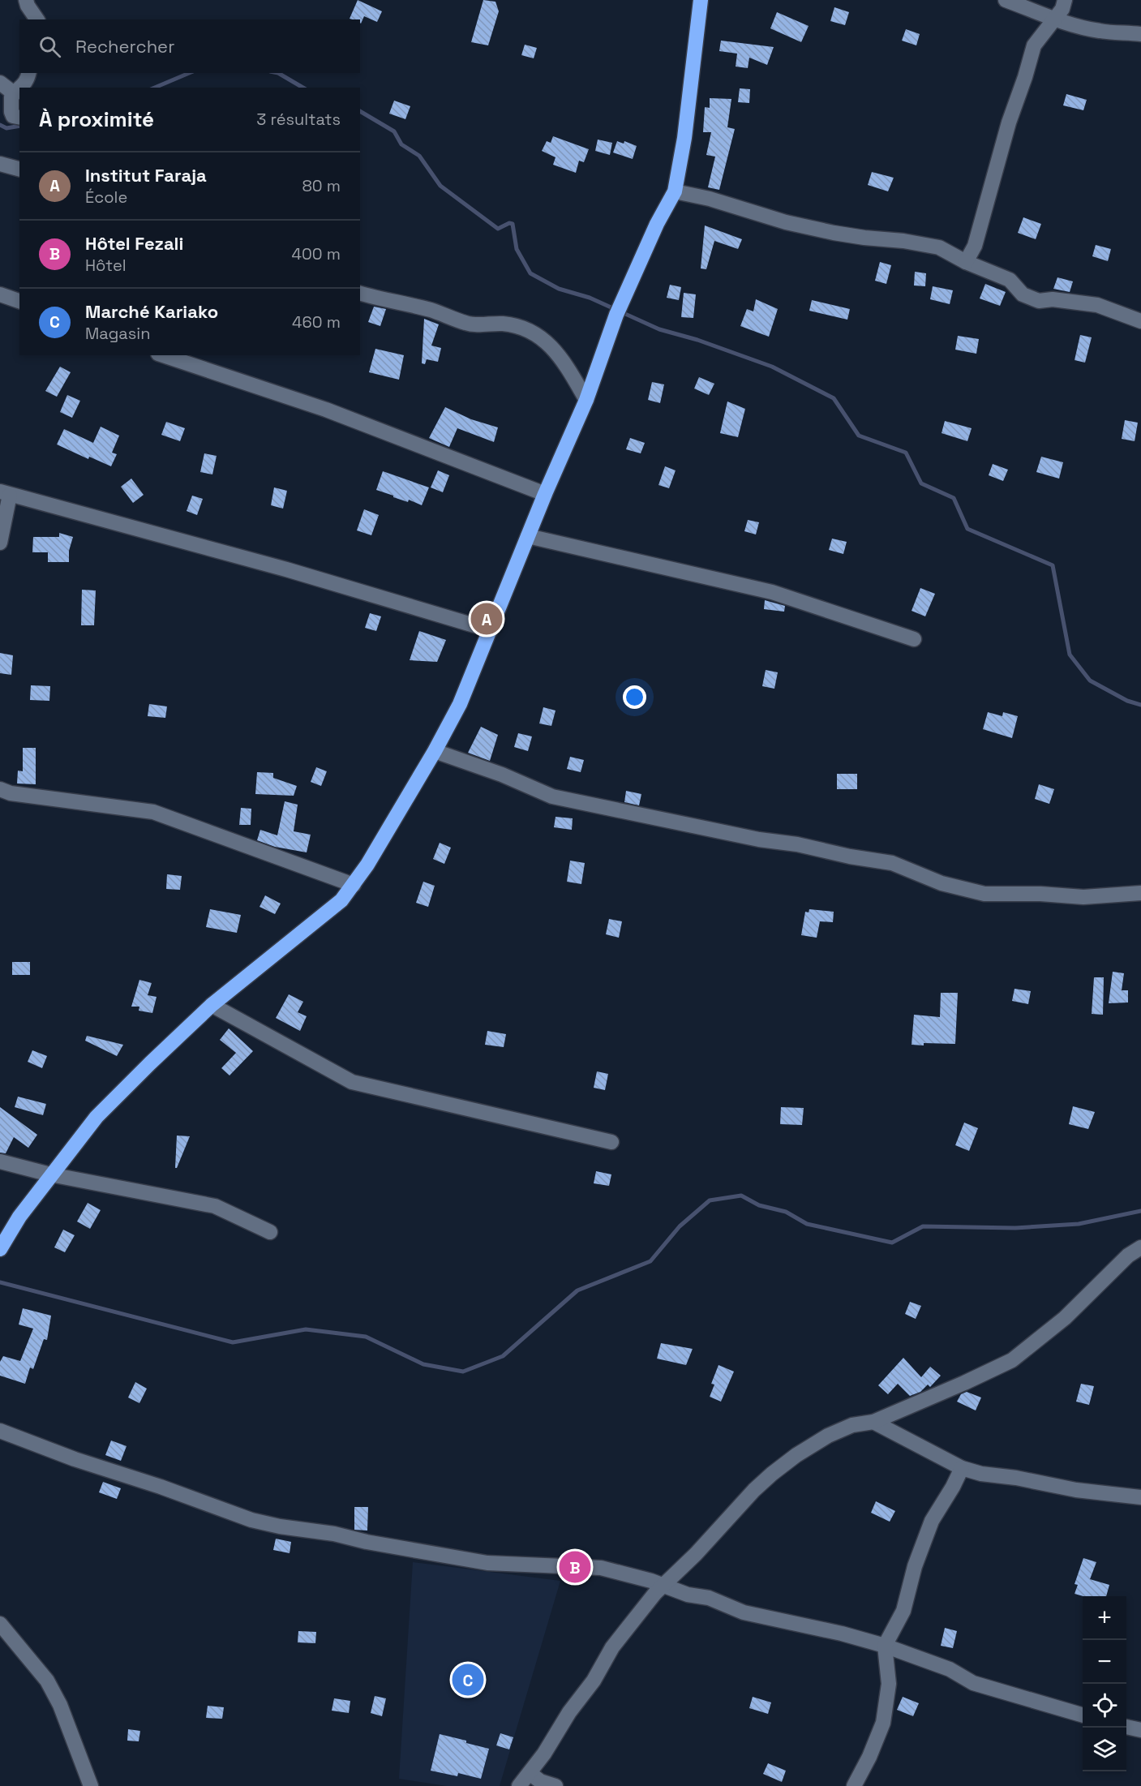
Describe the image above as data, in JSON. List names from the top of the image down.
{
  "page": {
    "search": "Rechercher",
    "heading": ["À proximité", "3 résultats"],
    "list": [
      {
        "mark": "A",
        "name": "Institut Faraja",
        "note": "École",
        "value": "80 m"
      },
      {
        "mark": "B",
        "name": "Hôtel Fezali",
        "note": "Hôtel",
        "value": "400 m"
      },
      {
        "mark": "C",
        "name": "Marché Kariako",
        "note": "Magasin",
        "value": "460 m"
      }
    ],
    "pins": ["A", "B", "C"],
    "map_buttons": ["+", "−"]
  }
}
